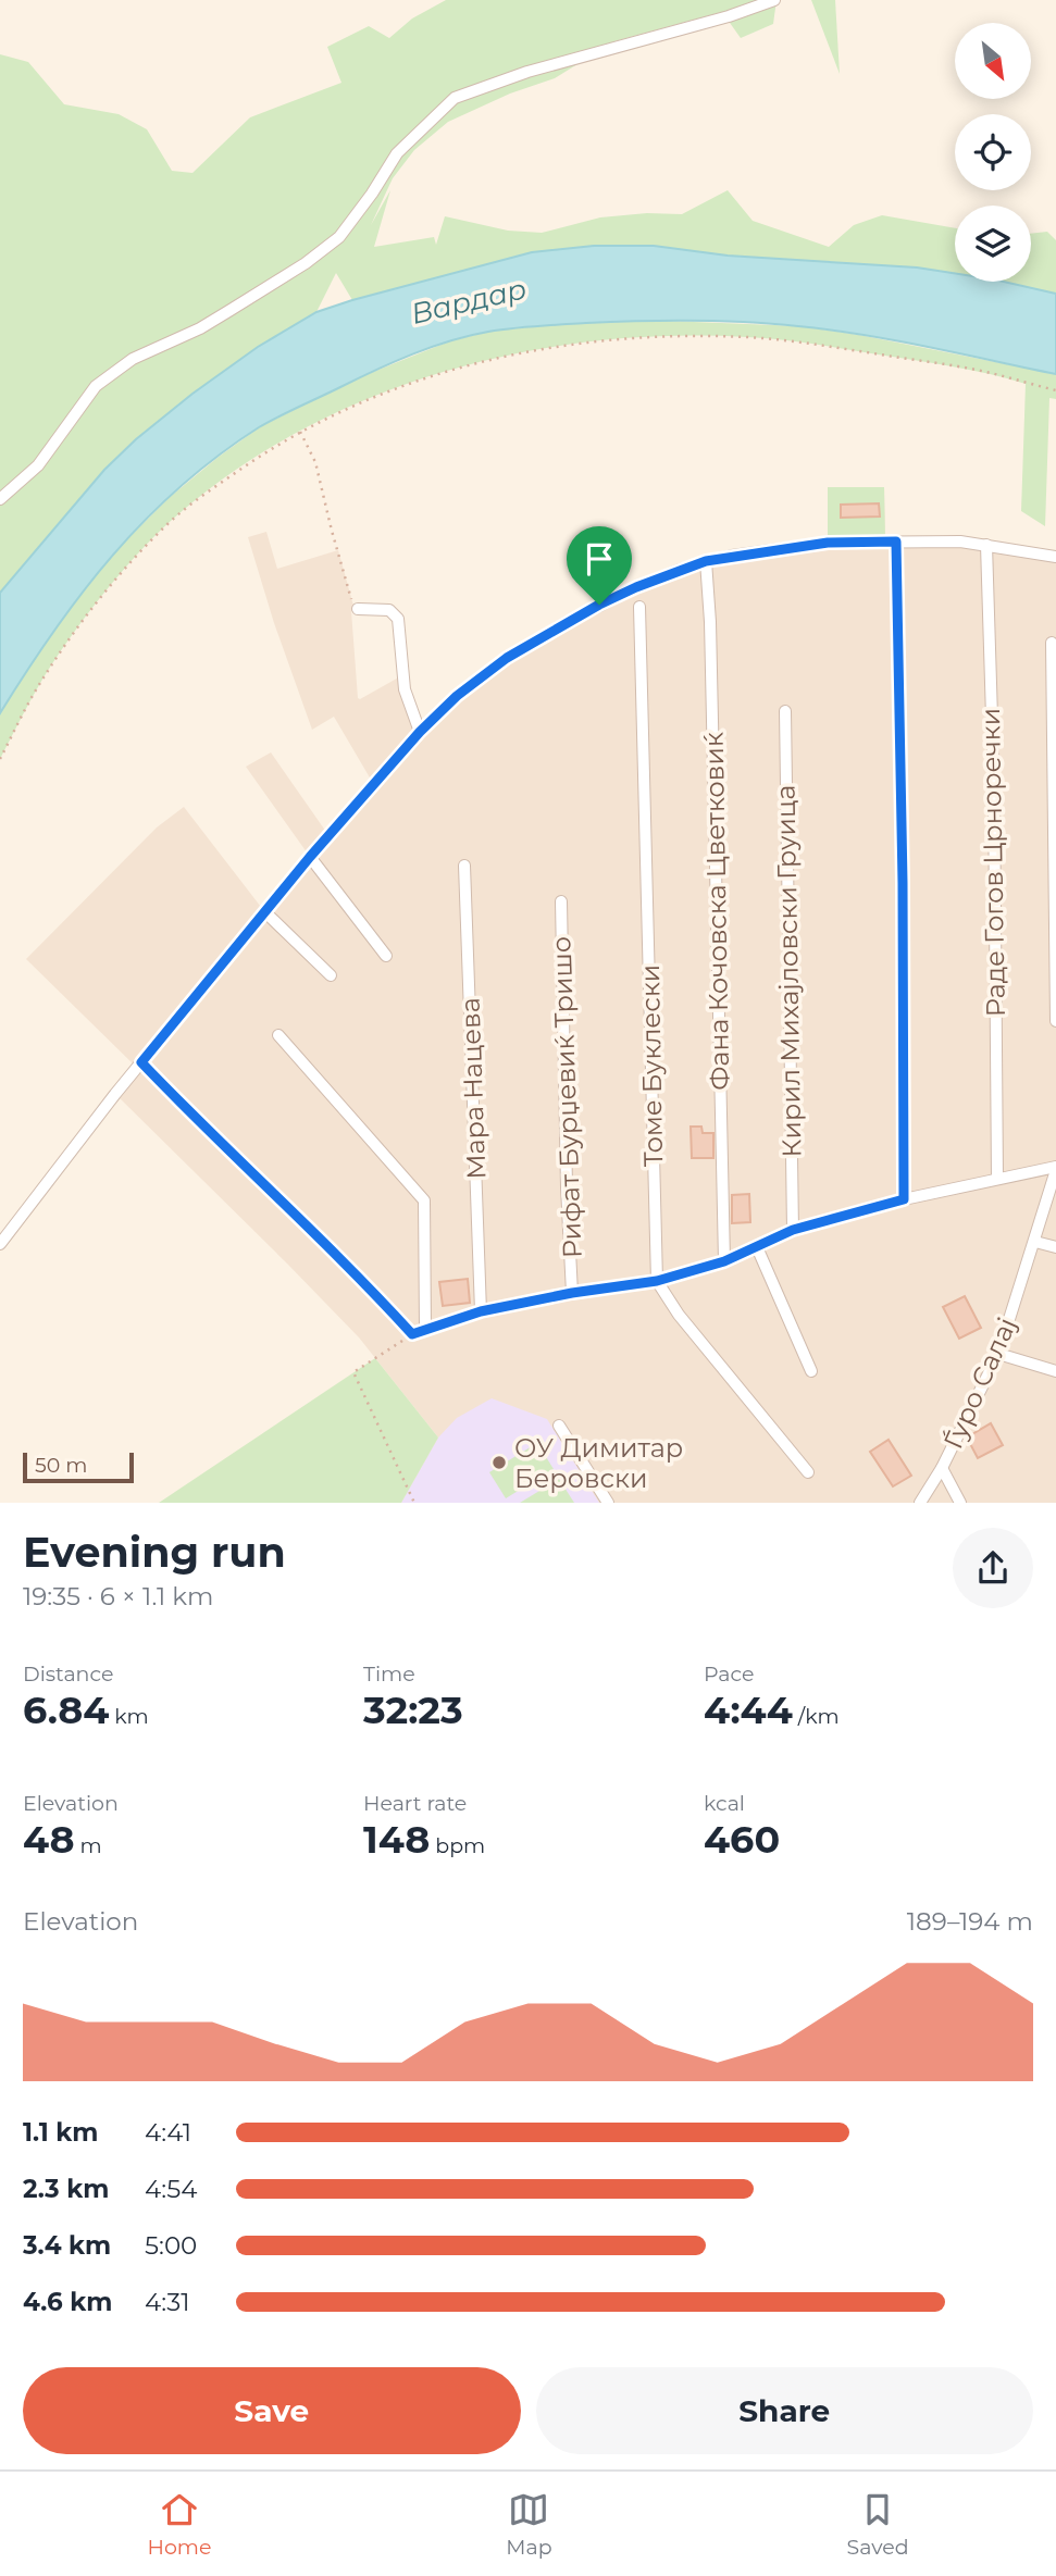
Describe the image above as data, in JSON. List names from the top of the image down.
{
  "streets": {
    "street": [
      "Раде Гогов Црноречки",
      "Фана Кочовска Цветковиќ",
      "Кирил Михајловски Груица",
      "Томе Буклески",
      "Мара Нацева",
      "Рифат Бурџевиќ Тришо",
      "Ѓуро Салај"
    ]
  },
  "water": ["Вардар"],
  "places": ["ОУ Димитар Беровски"],
  "scale_bar": "50 m",
  "north": "bottom right",
  "page": {
    "scale": "50 m",
    "heading": ["Evening run", "19:35 · 6 × 1.1 km"],
    "stats": [
      ["Distance", "6.84 km"],
      ["Time", "32:23"],
      ["Pace", "4:44 /km"],
      ["Elevation", "48 m"],
      ["Heart rate", "148 bpm"],
      ["kcal", "460"]
    ],
    "chart": ["Elevation", "189–194 m"],
    "list": [
      {
        "name": "1.1 km",
        "note": "4:41"
      },
      {
        "name": "2.3 km",
        "note": "4:54"
      },
      {
        "name": "3.4 km",
        "note": "5:00"
      },
      {
        "name": "4.6 km",
        "note": "4:31"
      }
    ],
    "buttons": ["Save", "Share"],
    "tabs": ["Home", "Map", "Saved"]
  }
}
